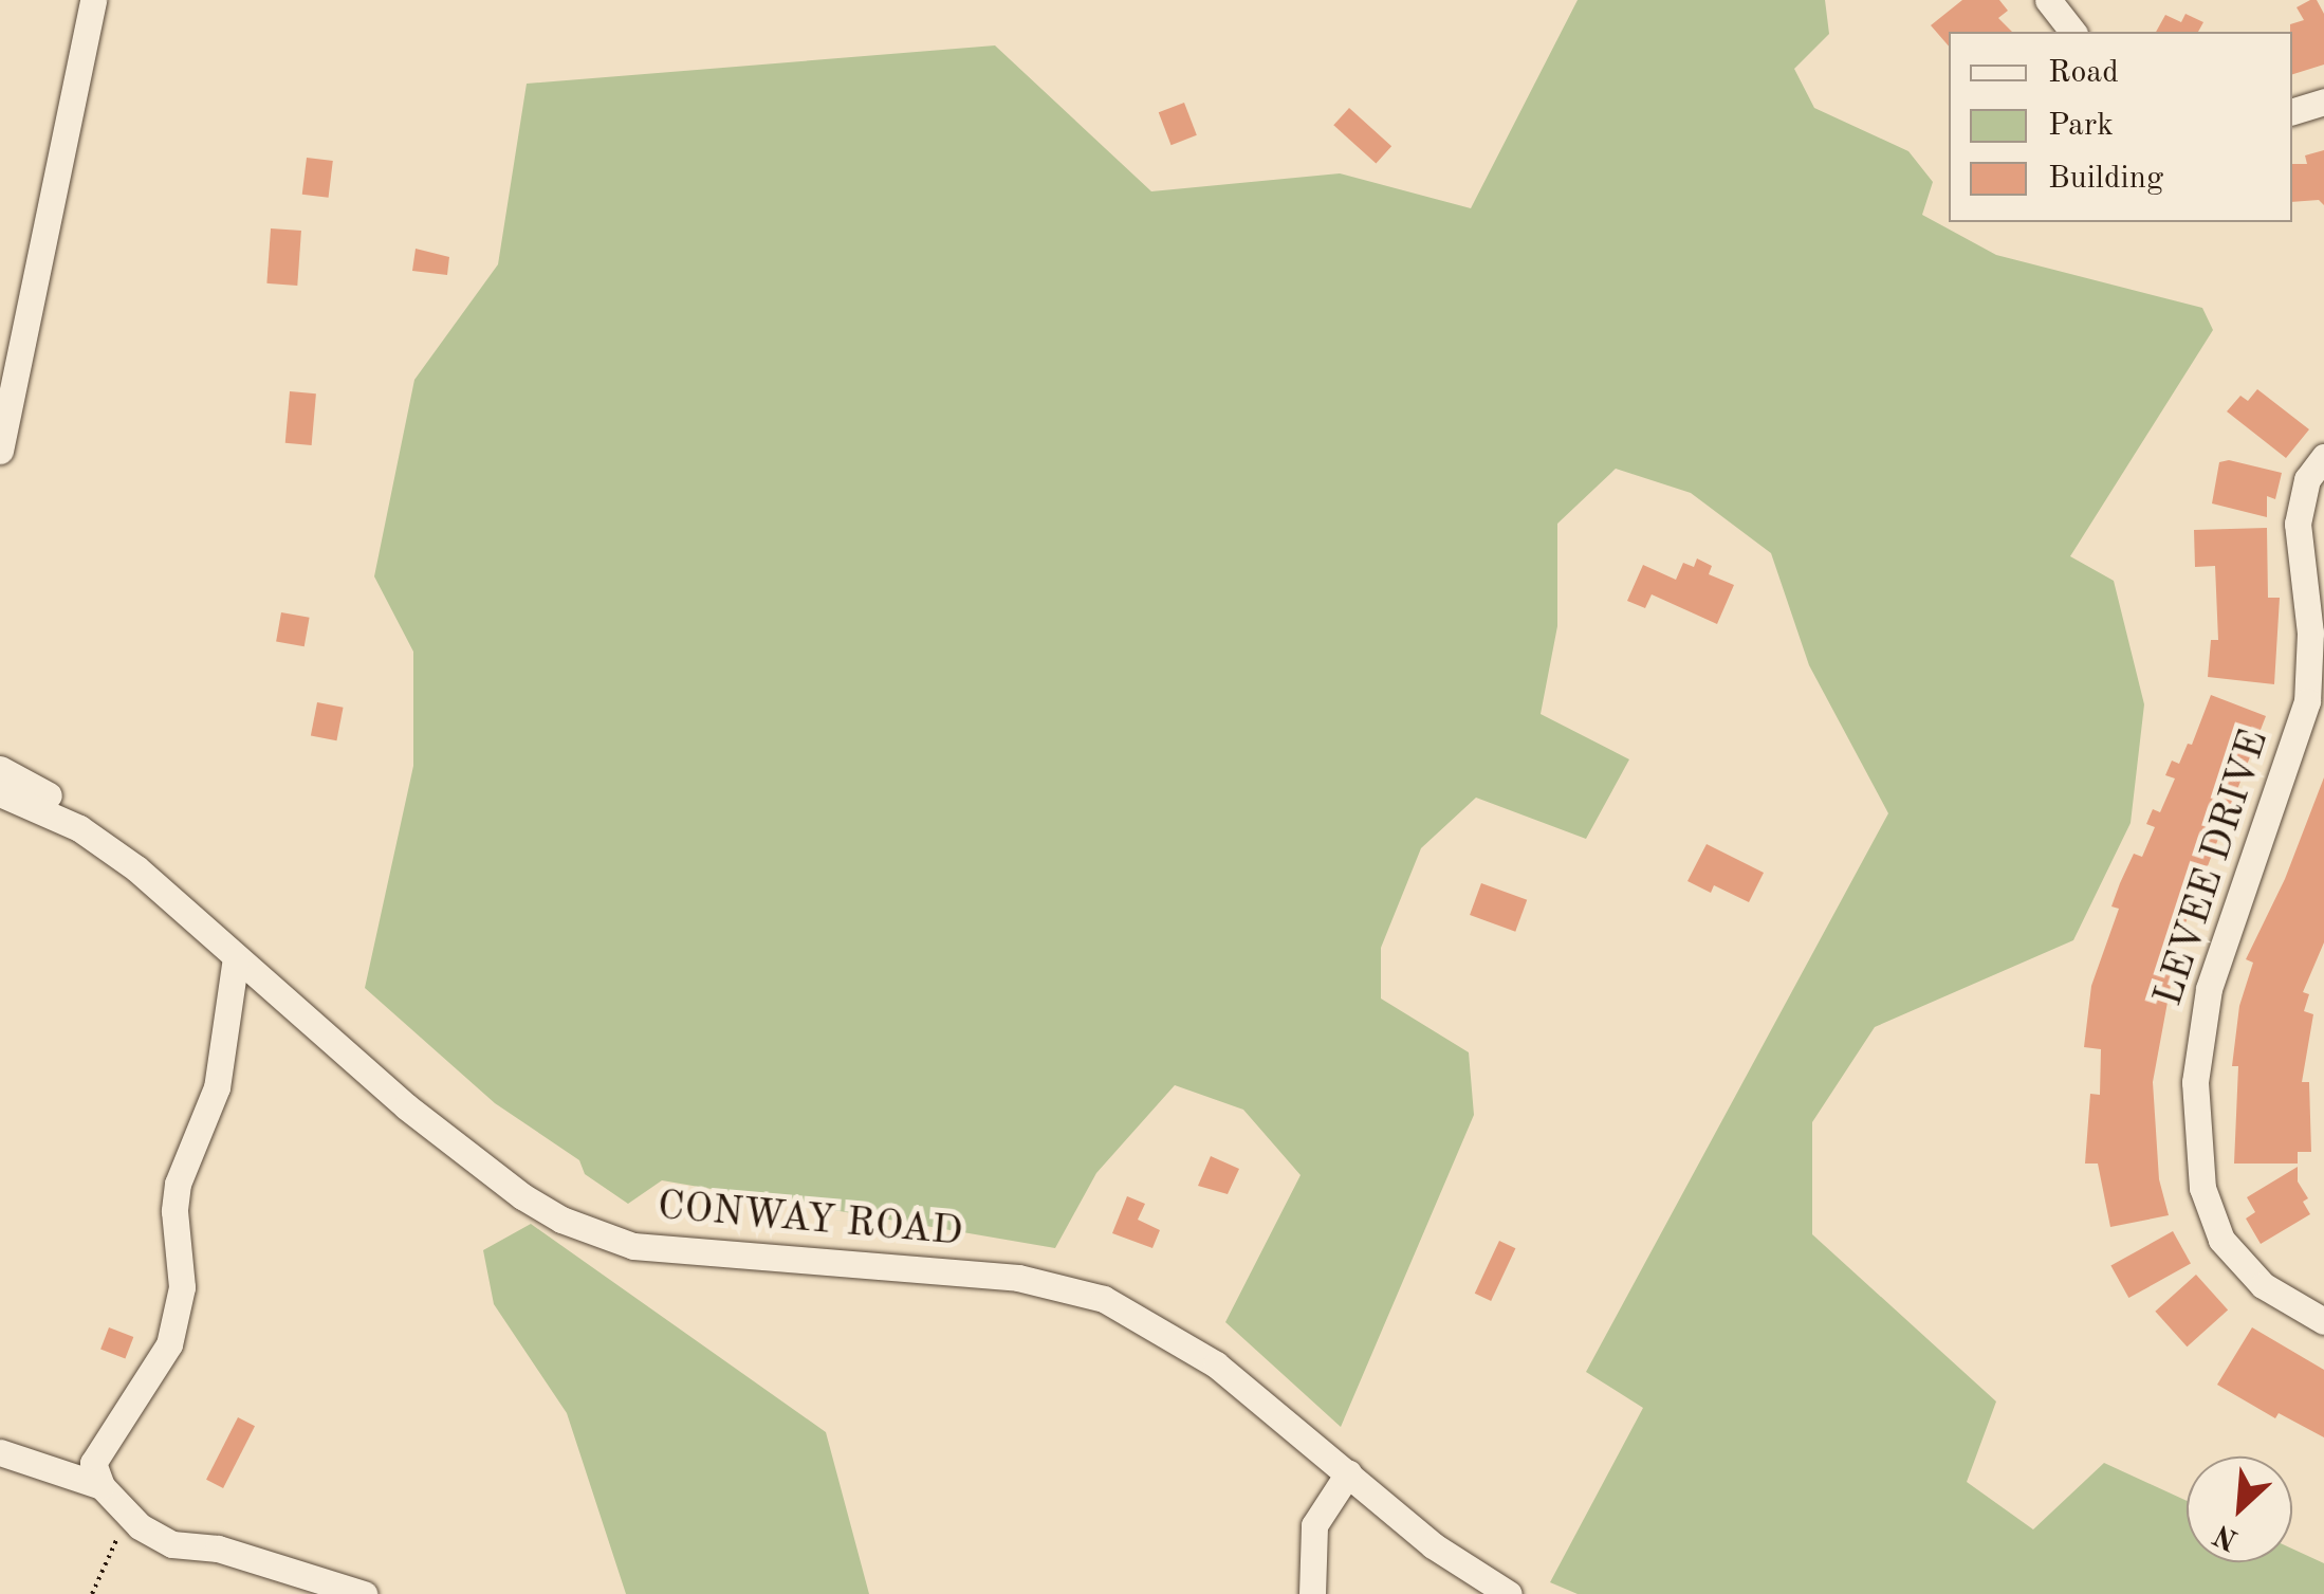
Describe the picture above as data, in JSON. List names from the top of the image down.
{
  "streets": {
    "street": ["LEVEE DRIVE", "CONWAY ROAD"]
  },
  "legend": ["Road", "Park", "Building"],
  "north": "bottom left"
}
